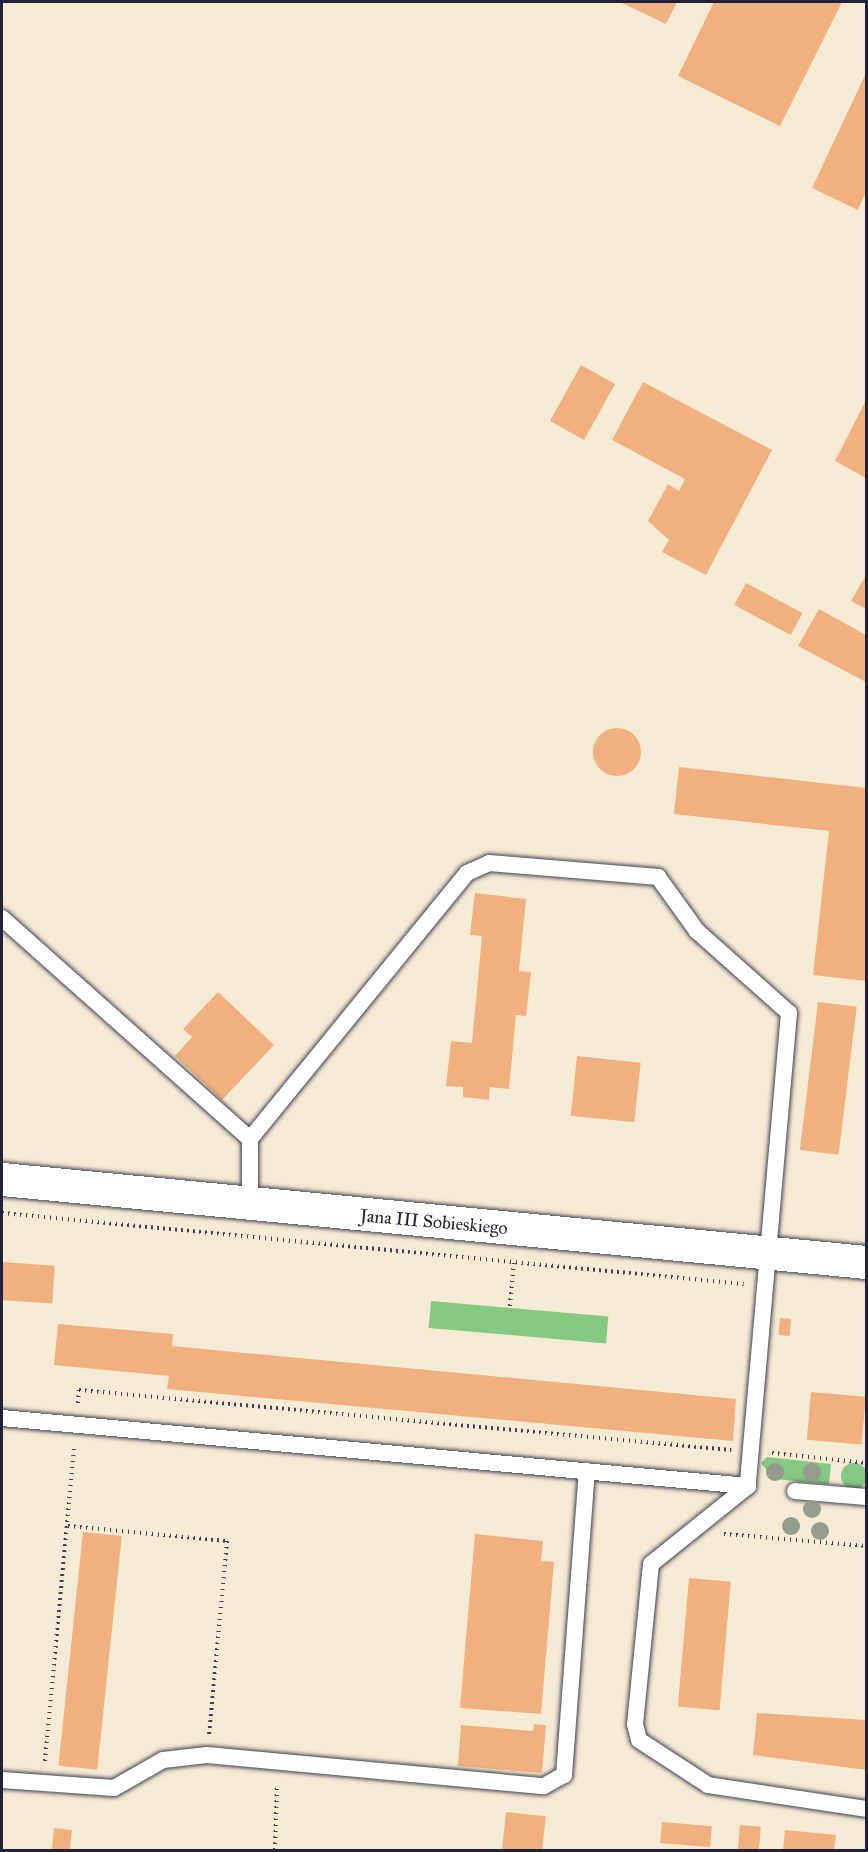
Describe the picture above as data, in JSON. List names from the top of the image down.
{
  "streets": {
    "main road": ["Jana III Sobieskiego"]
  }
}
